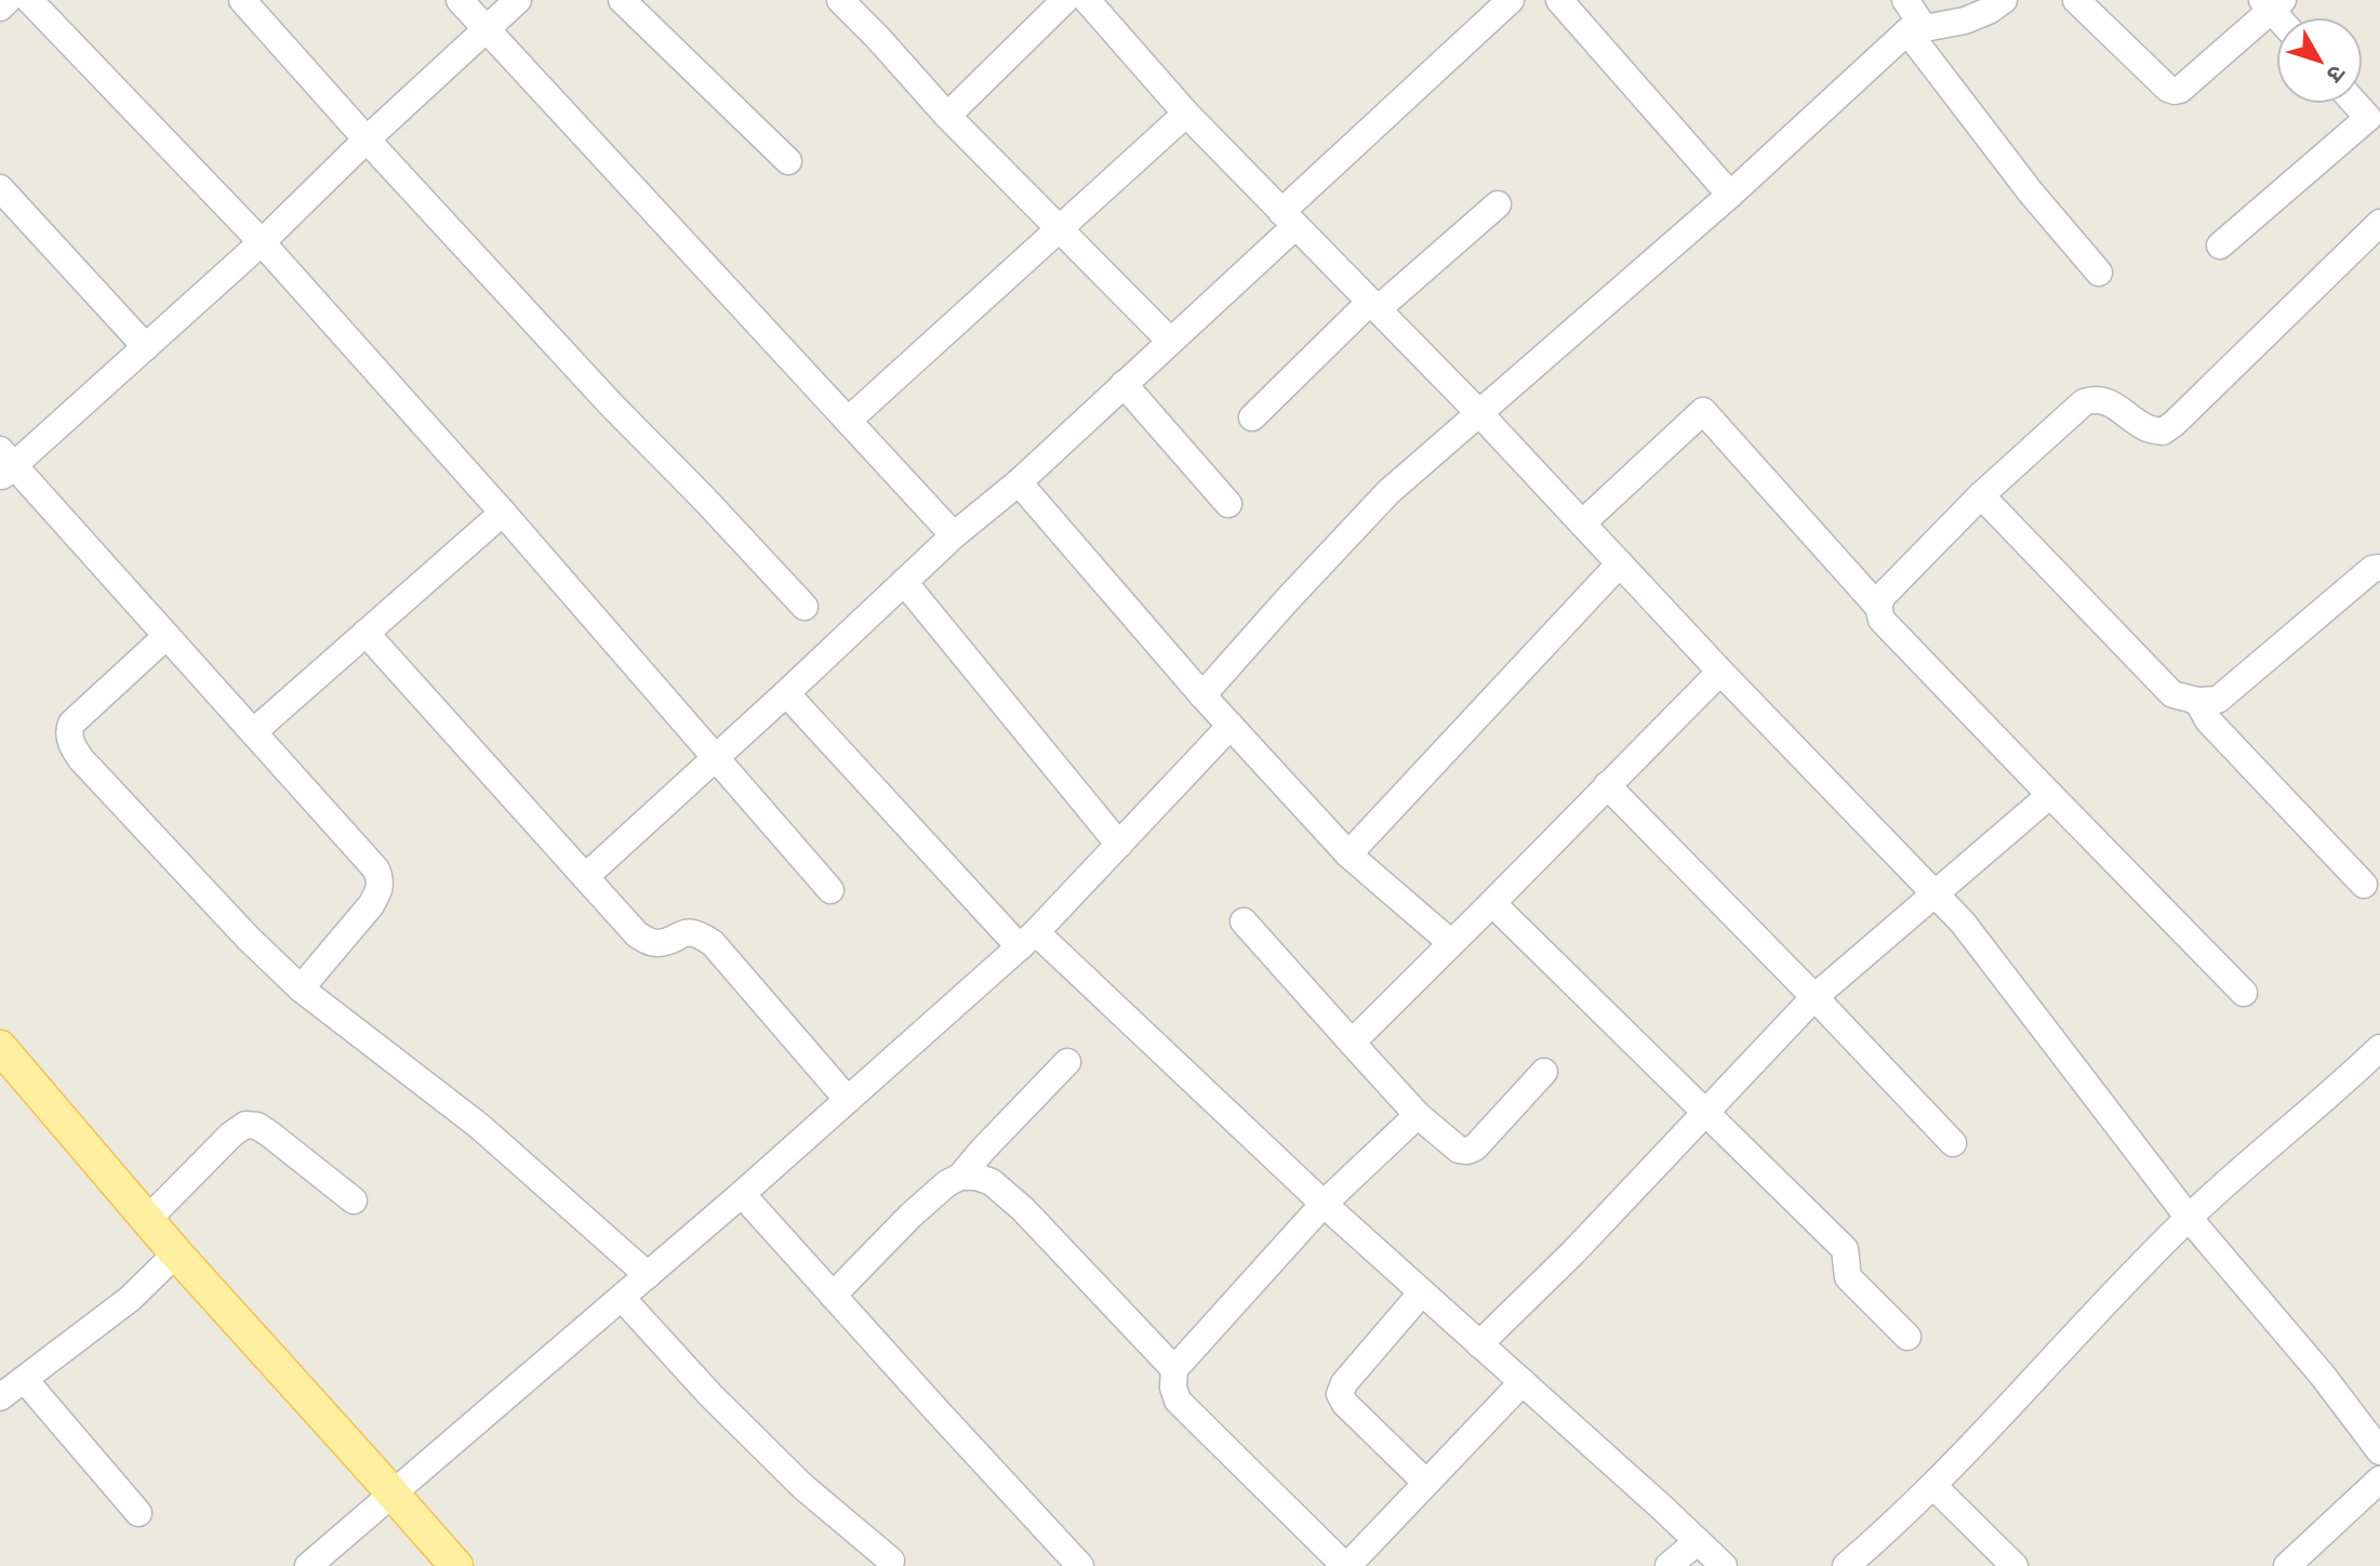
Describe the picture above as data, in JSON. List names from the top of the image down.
{
  "north": "bottom right"
}
